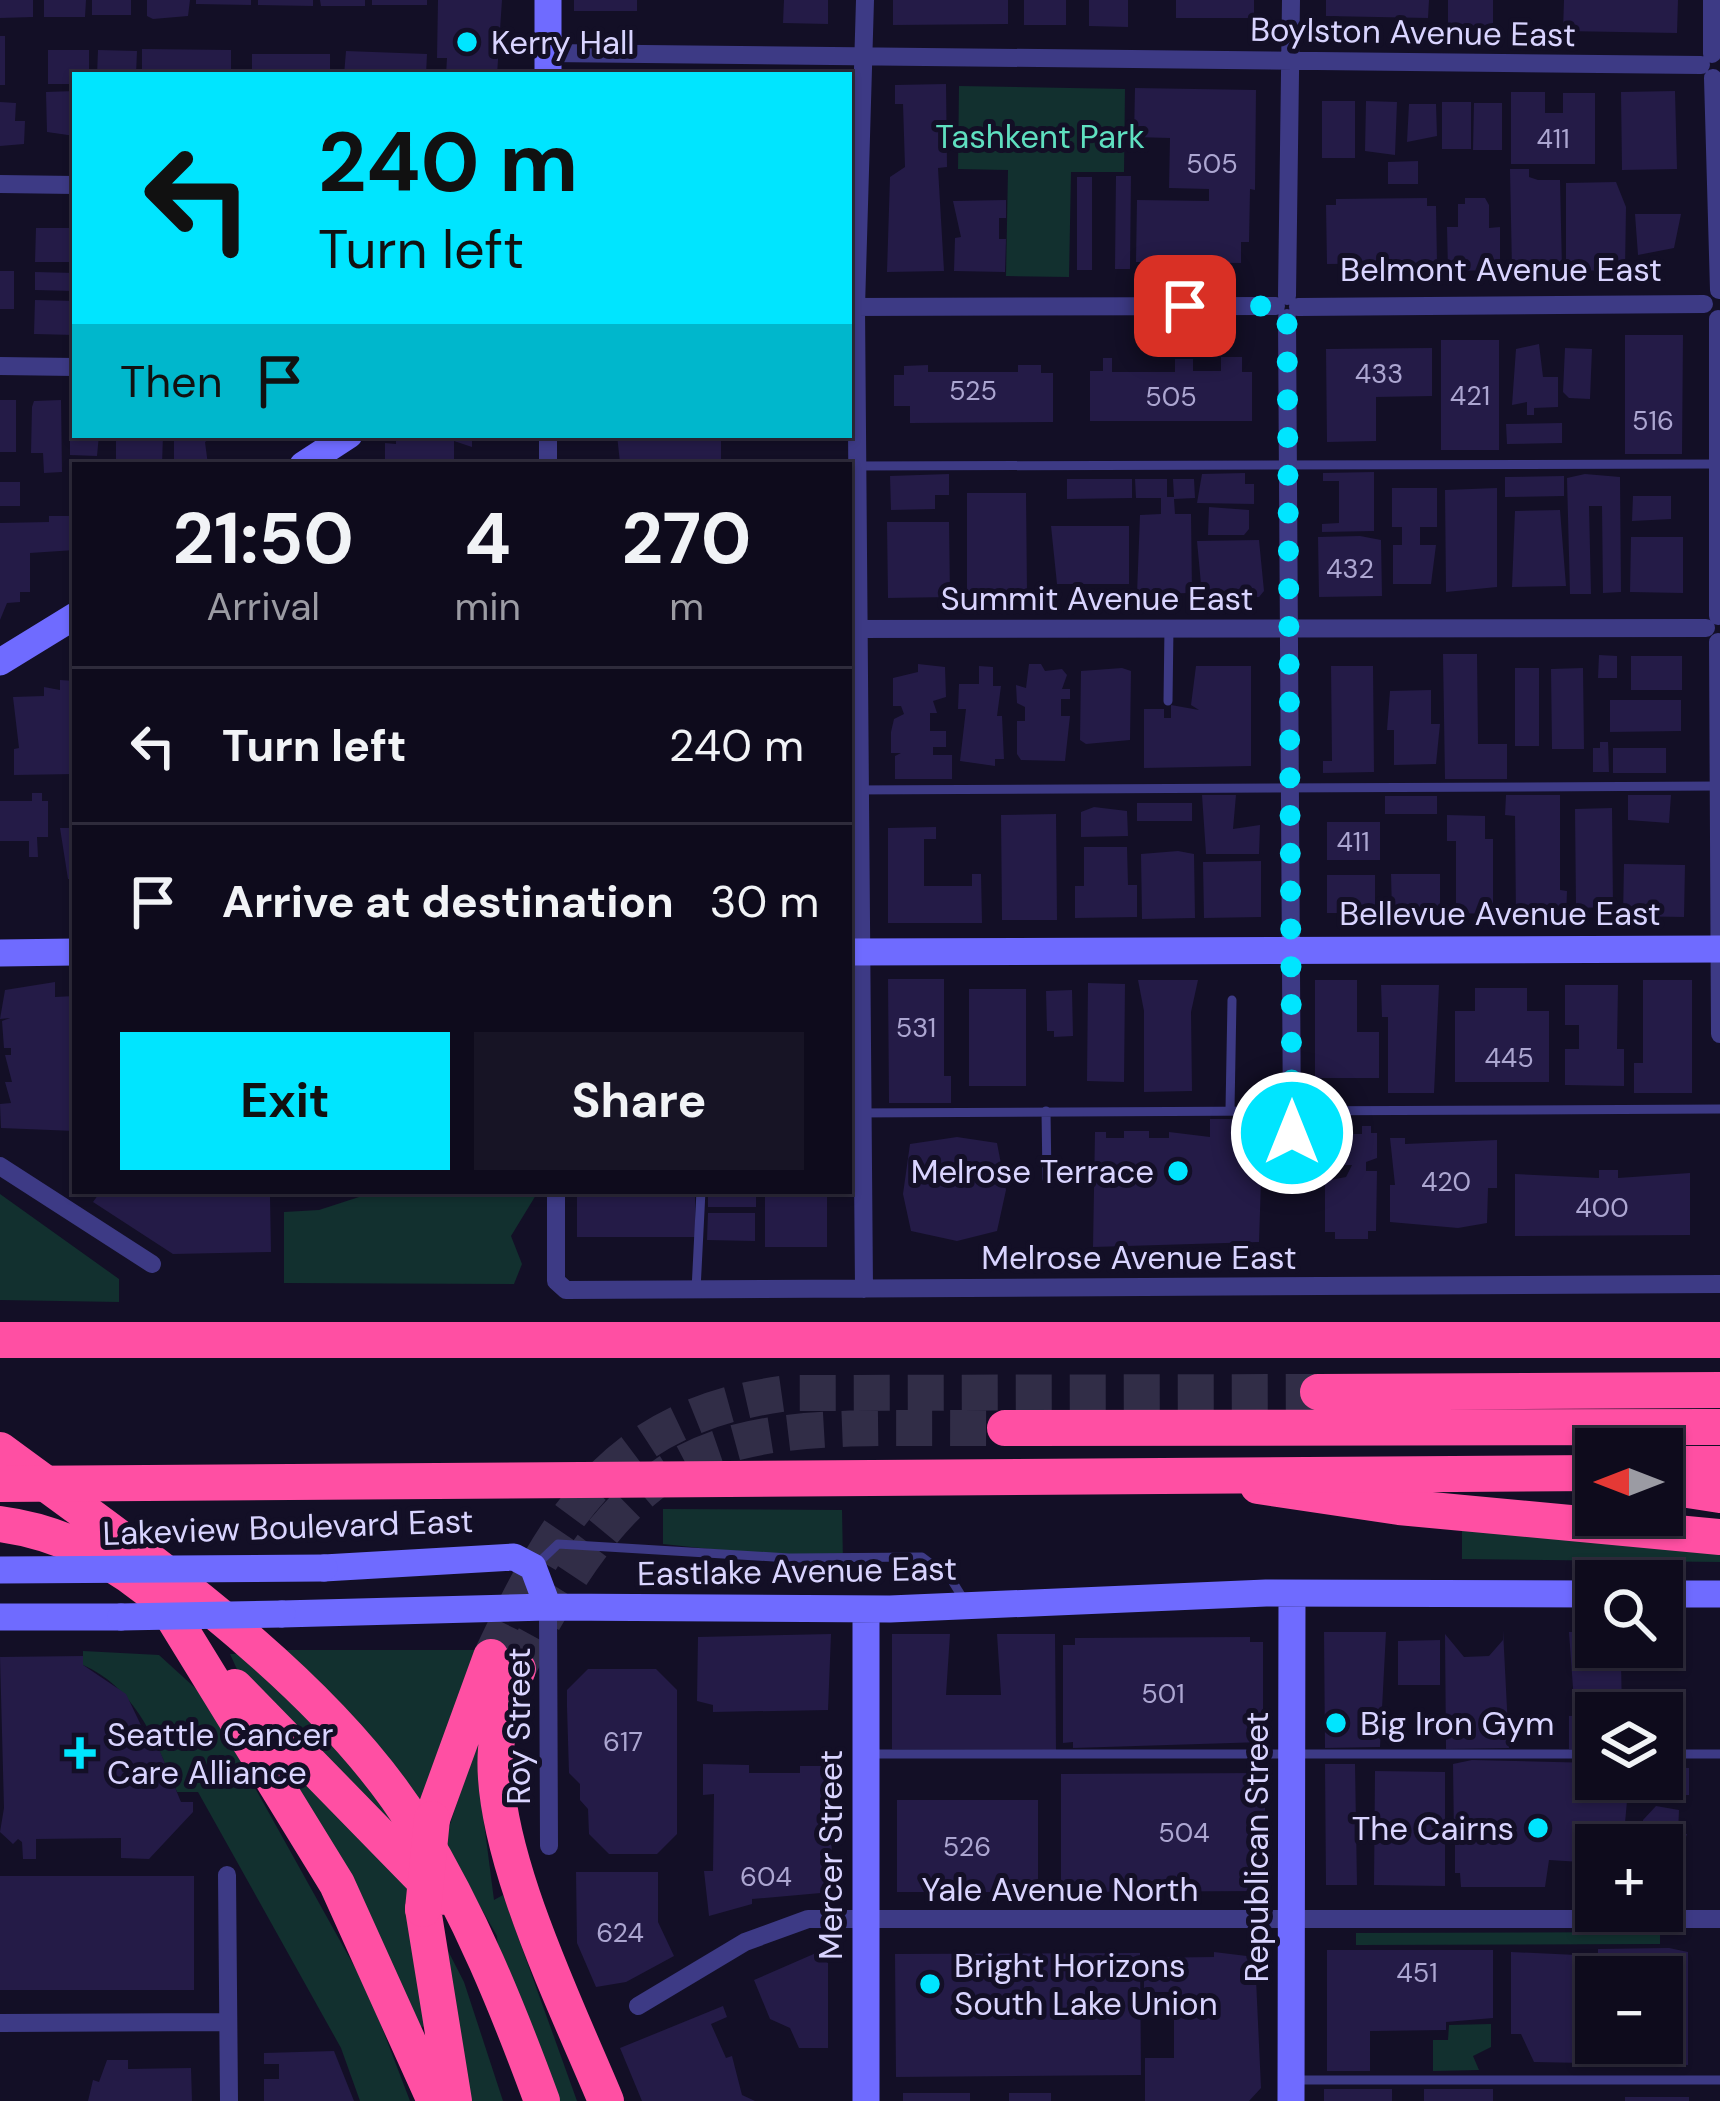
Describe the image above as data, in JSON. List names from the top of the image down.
{
  "streets": {
    "street": [
      "Boylston Avenue East",
      "Belmont Avenue East",
      "Summit Avenue East",
      "Bellevue Avenue East",
      "Melrose Avenue East",
      "Lakeview Boulevard East",
      "Eastlake Avenue East",
      "Roy Street",
      "Republican Street",
      "Mercer Street",
      "Yale Avenue North"
    ]
  },
  "crossings": [
    ["Eastlake Avenue East", "Roy Street"],
    ["Eastlake Avenue East", "Republican Street"],
    ["Eastlake Avenue East", "Mercer Street"],
    ["Republican Street", "Yale Avenue North"],
    ["Mercer Street", "Yale Avenue North"]
  ],
  "parks": ["Tashkent Park"],
  "places": {
    "other": [
      "Kerry Hall",
      "Melrose Terrace",
      "Big Iron Gym",
      "The Cairns",
      "Bright Horizons South Lake Union"
    ],
    "health": ["Seattle Cancer Care Alliance"]
  },
  "house_numbers": [
    "411",
    "505",
    "433",
    "525",
    "421",
    "505",
    "516",
    "432",
    "411",
    "531",
    "445",
    "420",
    "400",
    "501",
    "617",
    "504",
    "526",
    "604",
    "624",
    "451"
  ],
  "north": "left",
  "page": {
    "turn": ["240 m", "Turn left"],
    "then": "Then",
    "eta": [
      "21:50",
      "Arrival",
      "4",
      "min",
      "270",
      "m"
    ],
    "list": [
      {
        "name": "Turn left",
        "value": "240 m"
      },
      {
        "name": "Arrive at destination",
        "value": "30 m"
      }
    ],
    "buttons": ["Exit", "Share"],
    "map_buttons": ["+", "−"]
  }
}
